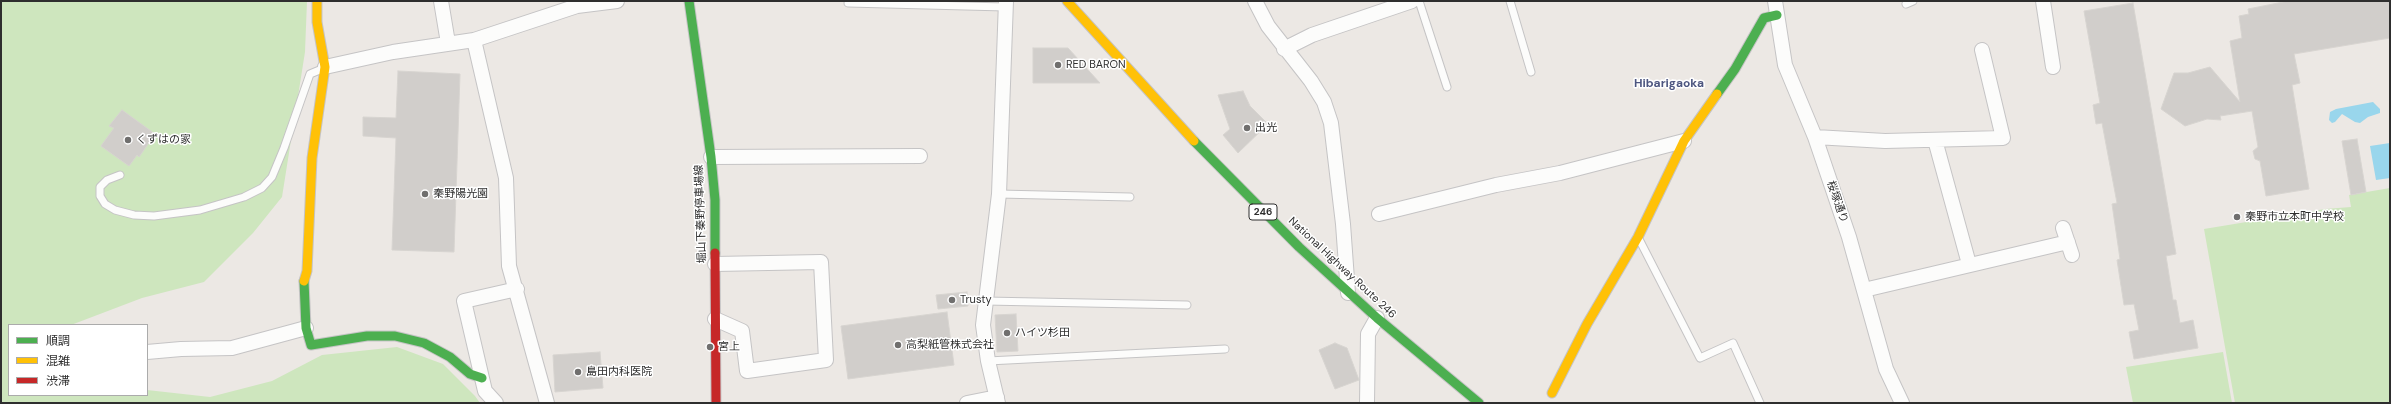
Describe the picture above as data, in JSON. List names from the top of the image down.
{
  "streets": {
    "main road": ["246", "堀山下秦野停車場線", "National Highway Route 246"],
    "street": ["桜塚通り"]
  },
  "districts": ["Hibarigaoka"],
  "places": [
    "RED BARON",
    "出光",
    "くずはの家",
    "秦野陽光園",
    "秦野市立本町中学校",
    "Trusty",
    "ハイツ杉田",
    "高梨紙管株式会社",
    "宮上",
    "島田内科医院"
  ],
  "legend": ["順調", "混雑", "渋滞"]
}
